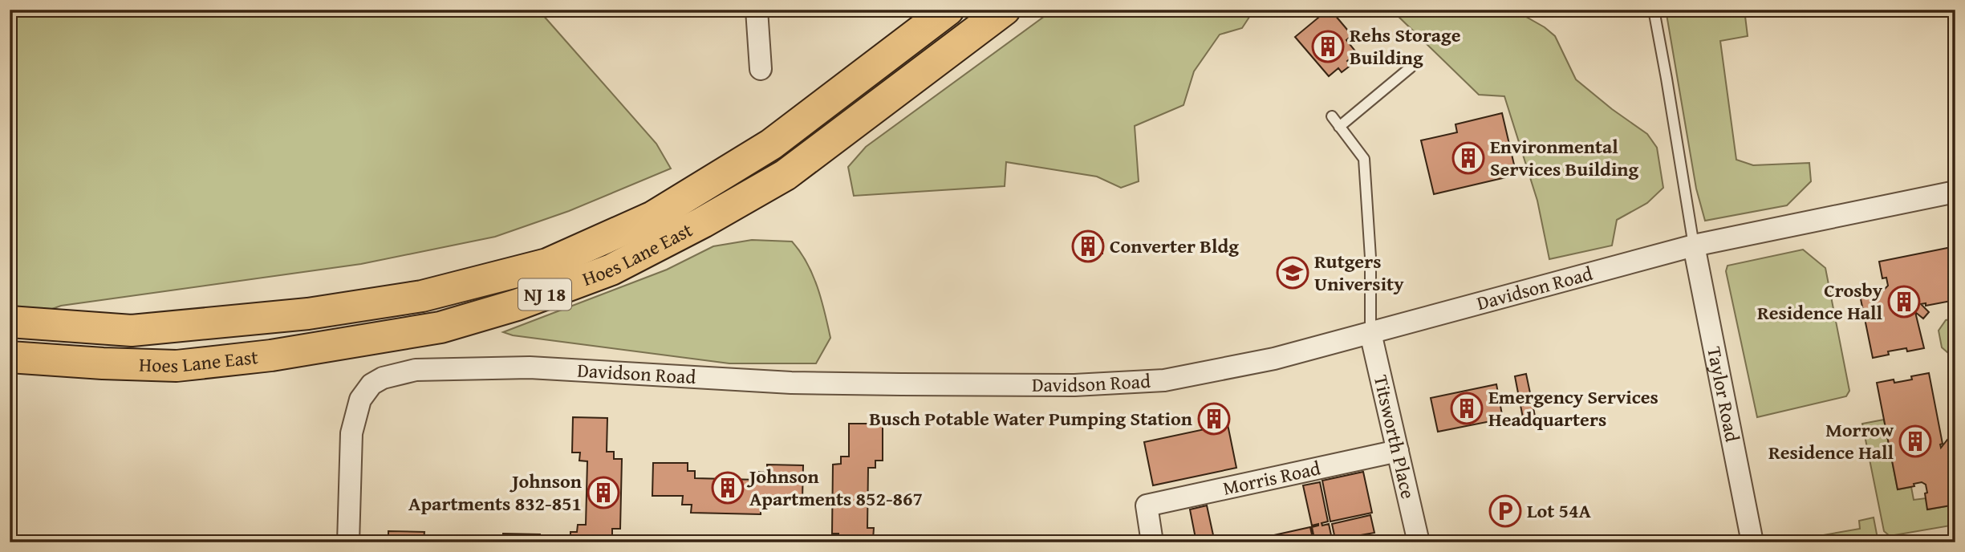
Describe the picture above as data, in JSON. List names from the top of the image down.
{
  "streets": {
    "highway": ["Hoes Lane East", "NJ 18"],
    "street": [
      "Davidson Road",
      "Taylor Road",
      "Titsworth Place",
      "Morris Road"
    ]
  },
  "crossings": [
    ["Davidson Road", "Taylor Road"],
    ["Davidson Road", "Titsworth Place"],
    ["Titsworth Place", "Morris Road"]
  ],
  "places": {
    "building": [
      "Rehs Storage Building",
      "Environmental Services Building",
      "Converter Bldg",
      "Crosby Residence Hall",
      "Emergency Services Headquarters",
      "Busch Potable Water Pumping Station",
      "Morrow Residence Hall",
      "Johnson Apartments 852-867",
      "Johnson Apartments 832-851"
    ],
    "school or university": ["Rutgers University"],
    "parking": ["Lot 54A"]
  }
}
